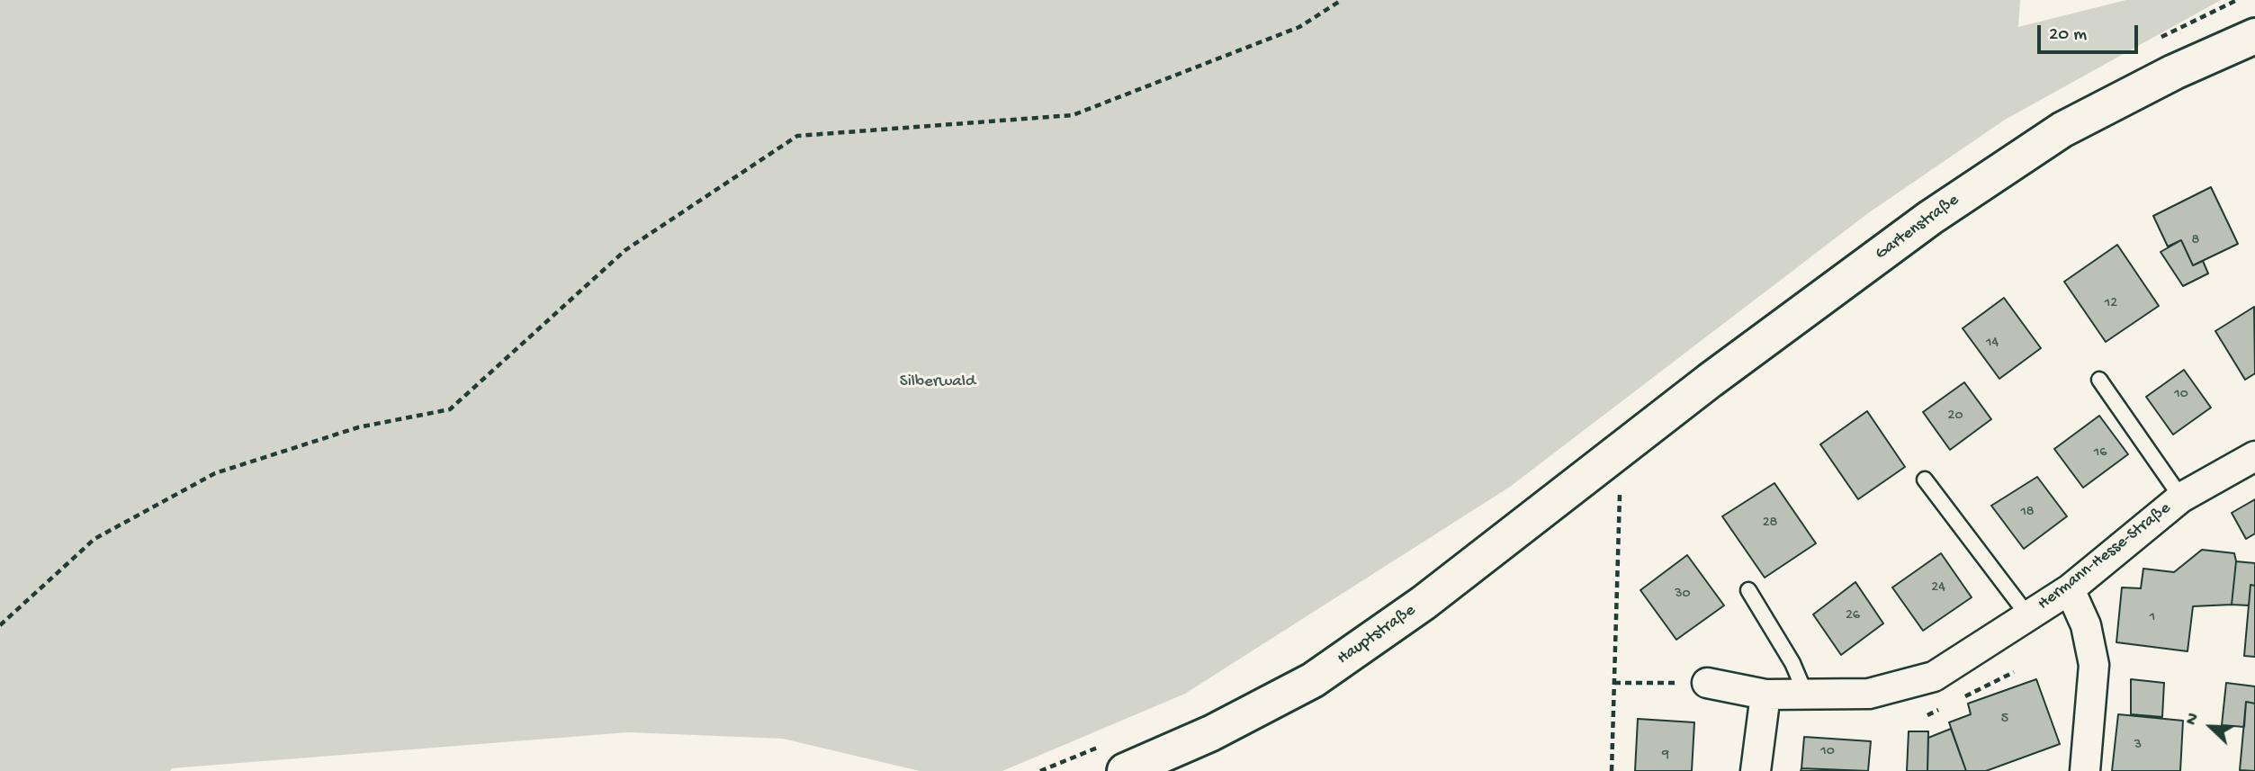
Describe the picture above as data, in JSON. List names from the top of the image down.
{
  "streets": {
    "main road": ["Gartenstraße", "Hauptstraße"],
    "street": ["Hermann-Hesse-Straße"]
  },
  "crossings": [
    ["Gartenstraße", "Hauptstraße"]
  ],
  "parks": ["Silberwald"],
  "house_numbers": [
    "8",
    "12",
    "14",
    "10",
    "20",
    "16",
    "18",
    "28",
    "24",
    "30",
    "26",
    "1",
    "5",
    "3",
    "10",
    "9"
  ],
  "scale_bar": "20 m",
  "north": "top left"
}
